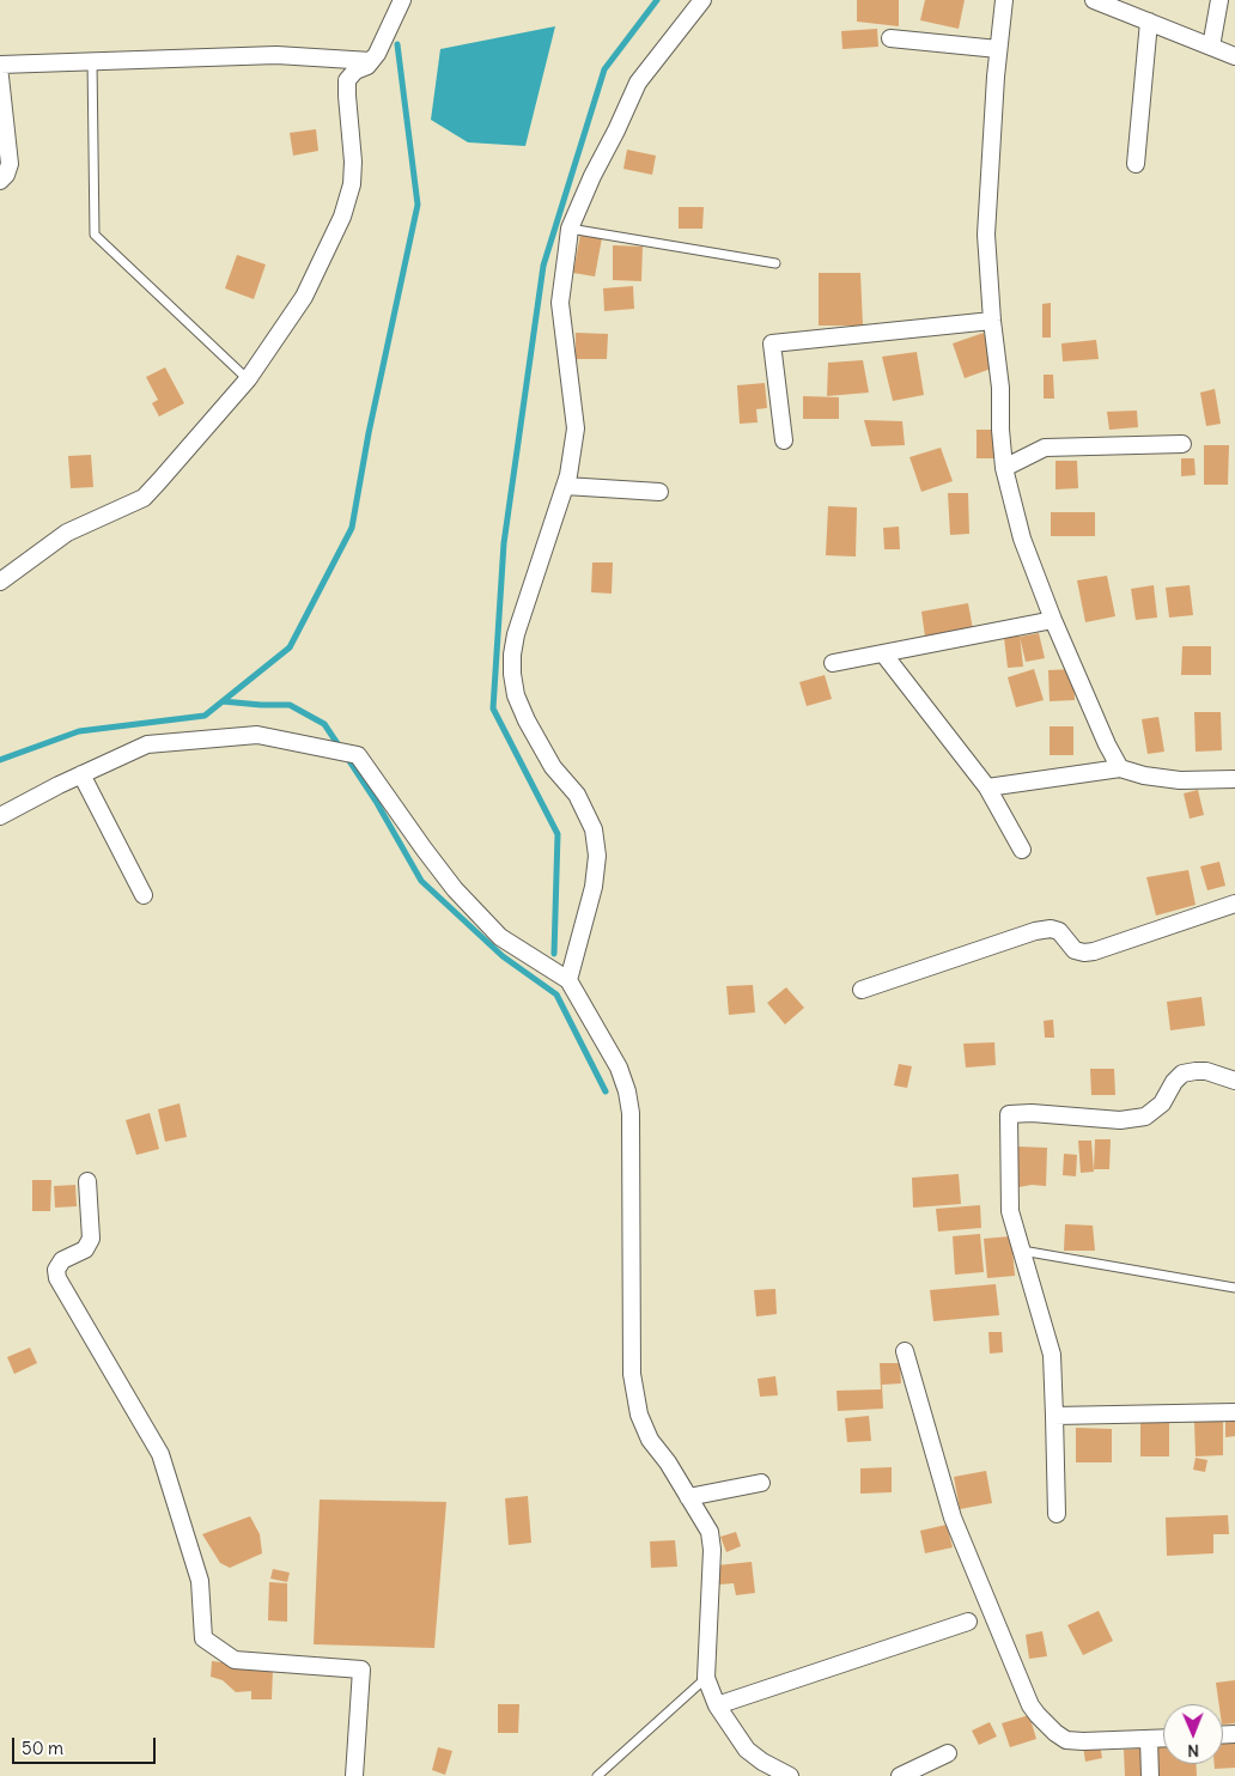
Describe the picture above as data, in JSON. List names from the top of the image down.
{
  "scale_bar": "50 m",
  "north": "bottom"
}
